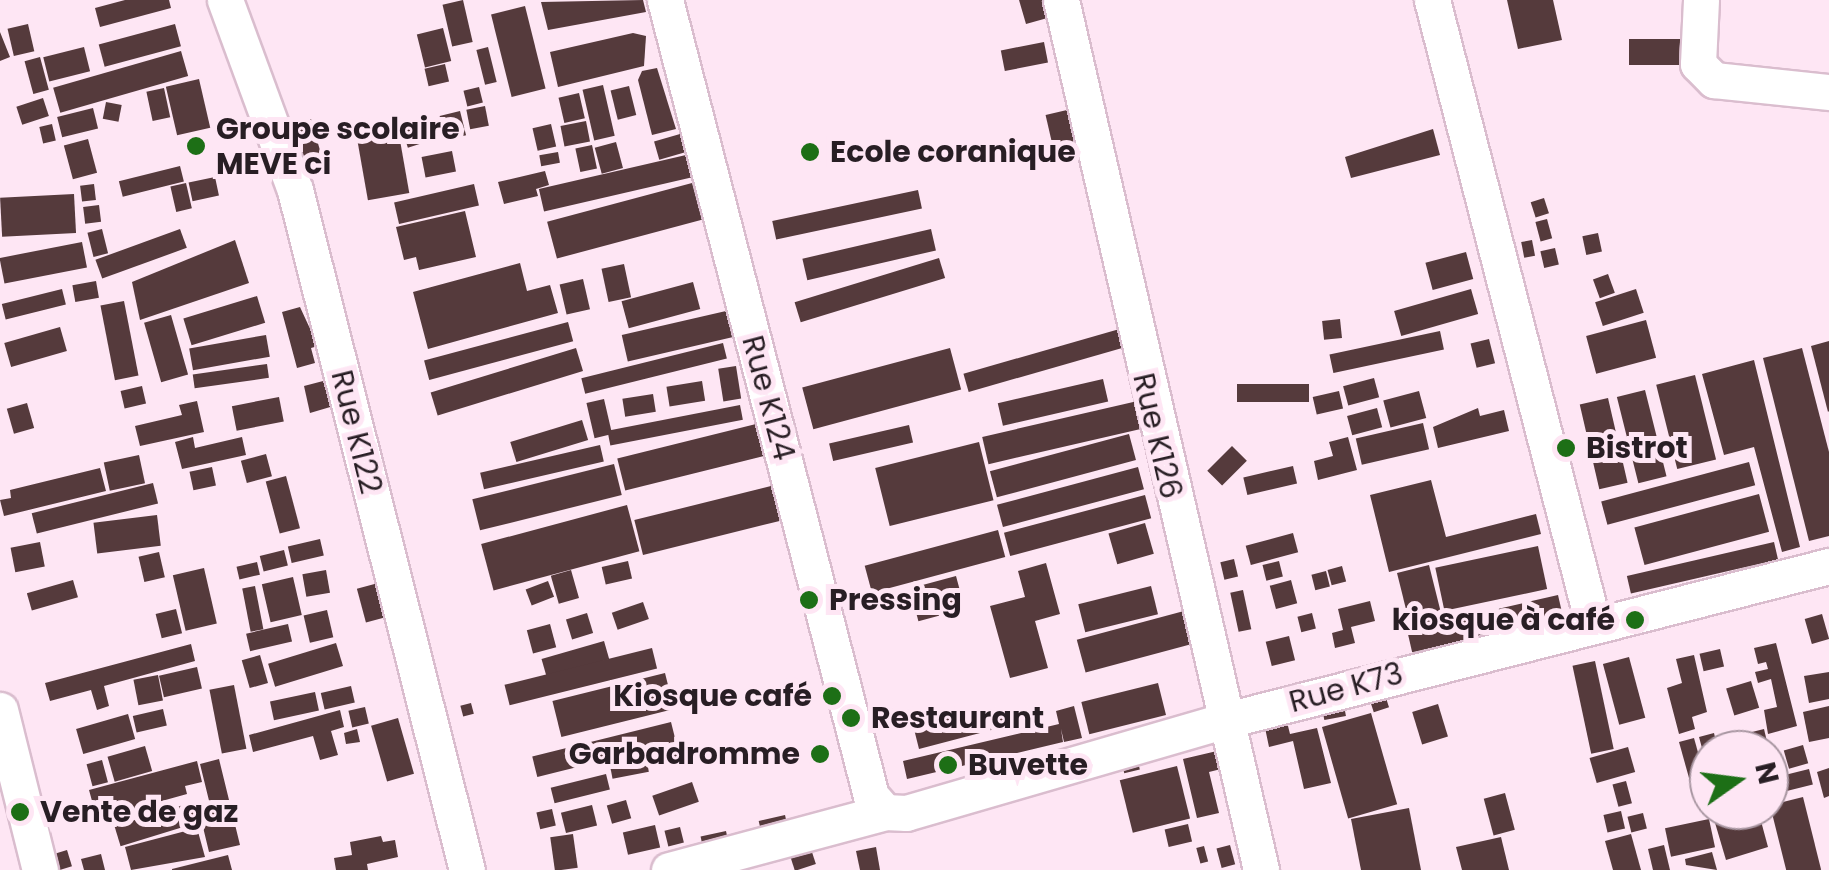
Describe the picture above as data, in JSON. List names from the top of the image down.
{
  "streets": {
    "street": [
      "Rue K124",
      "Rue K122",
      "Rue K126",
      "Rue K73"
    ]
  },
  "crossings": [
    ["Rue K124", "Rue K73"],
    ["Rue K126", "Rue K73"]
  ],
  "places": [
    "Groupe scolaire MEVE ci",
    "Ecole coranique",
    "Bistrot",
    "Pressing",
    "kiosque à café",
    "Kiosque café",
    "Restaurant",
    "Garbadromme",
    "Buvette",
    "Vente de gaz"
  ],
  "north": "right"
}
